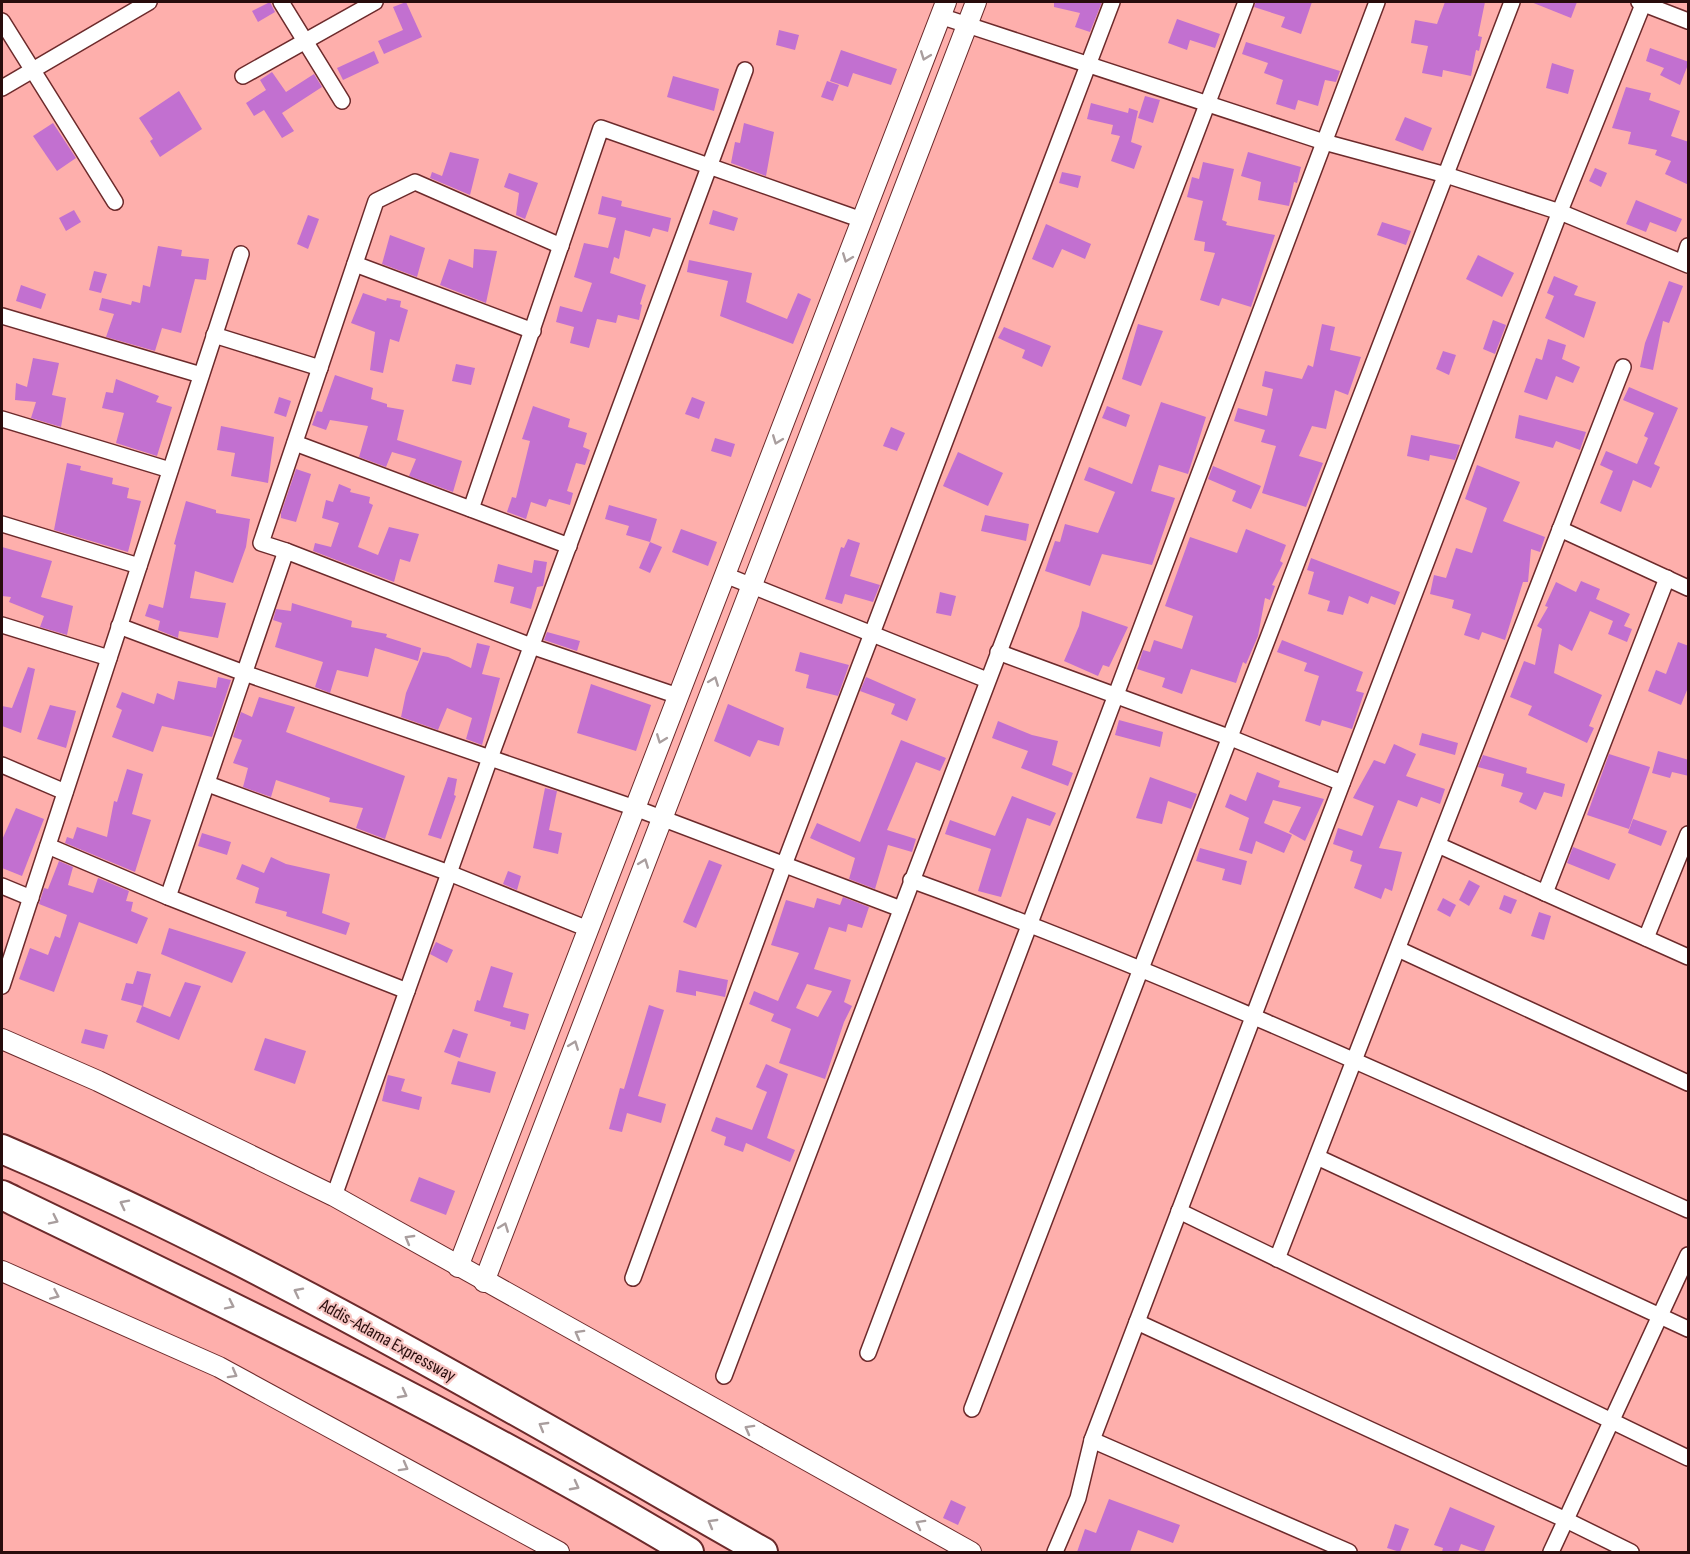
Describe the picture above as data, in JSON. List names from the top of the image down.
{
  "streets": {
    "highway": ["Addis-Adama Expressway"]
  }
}
